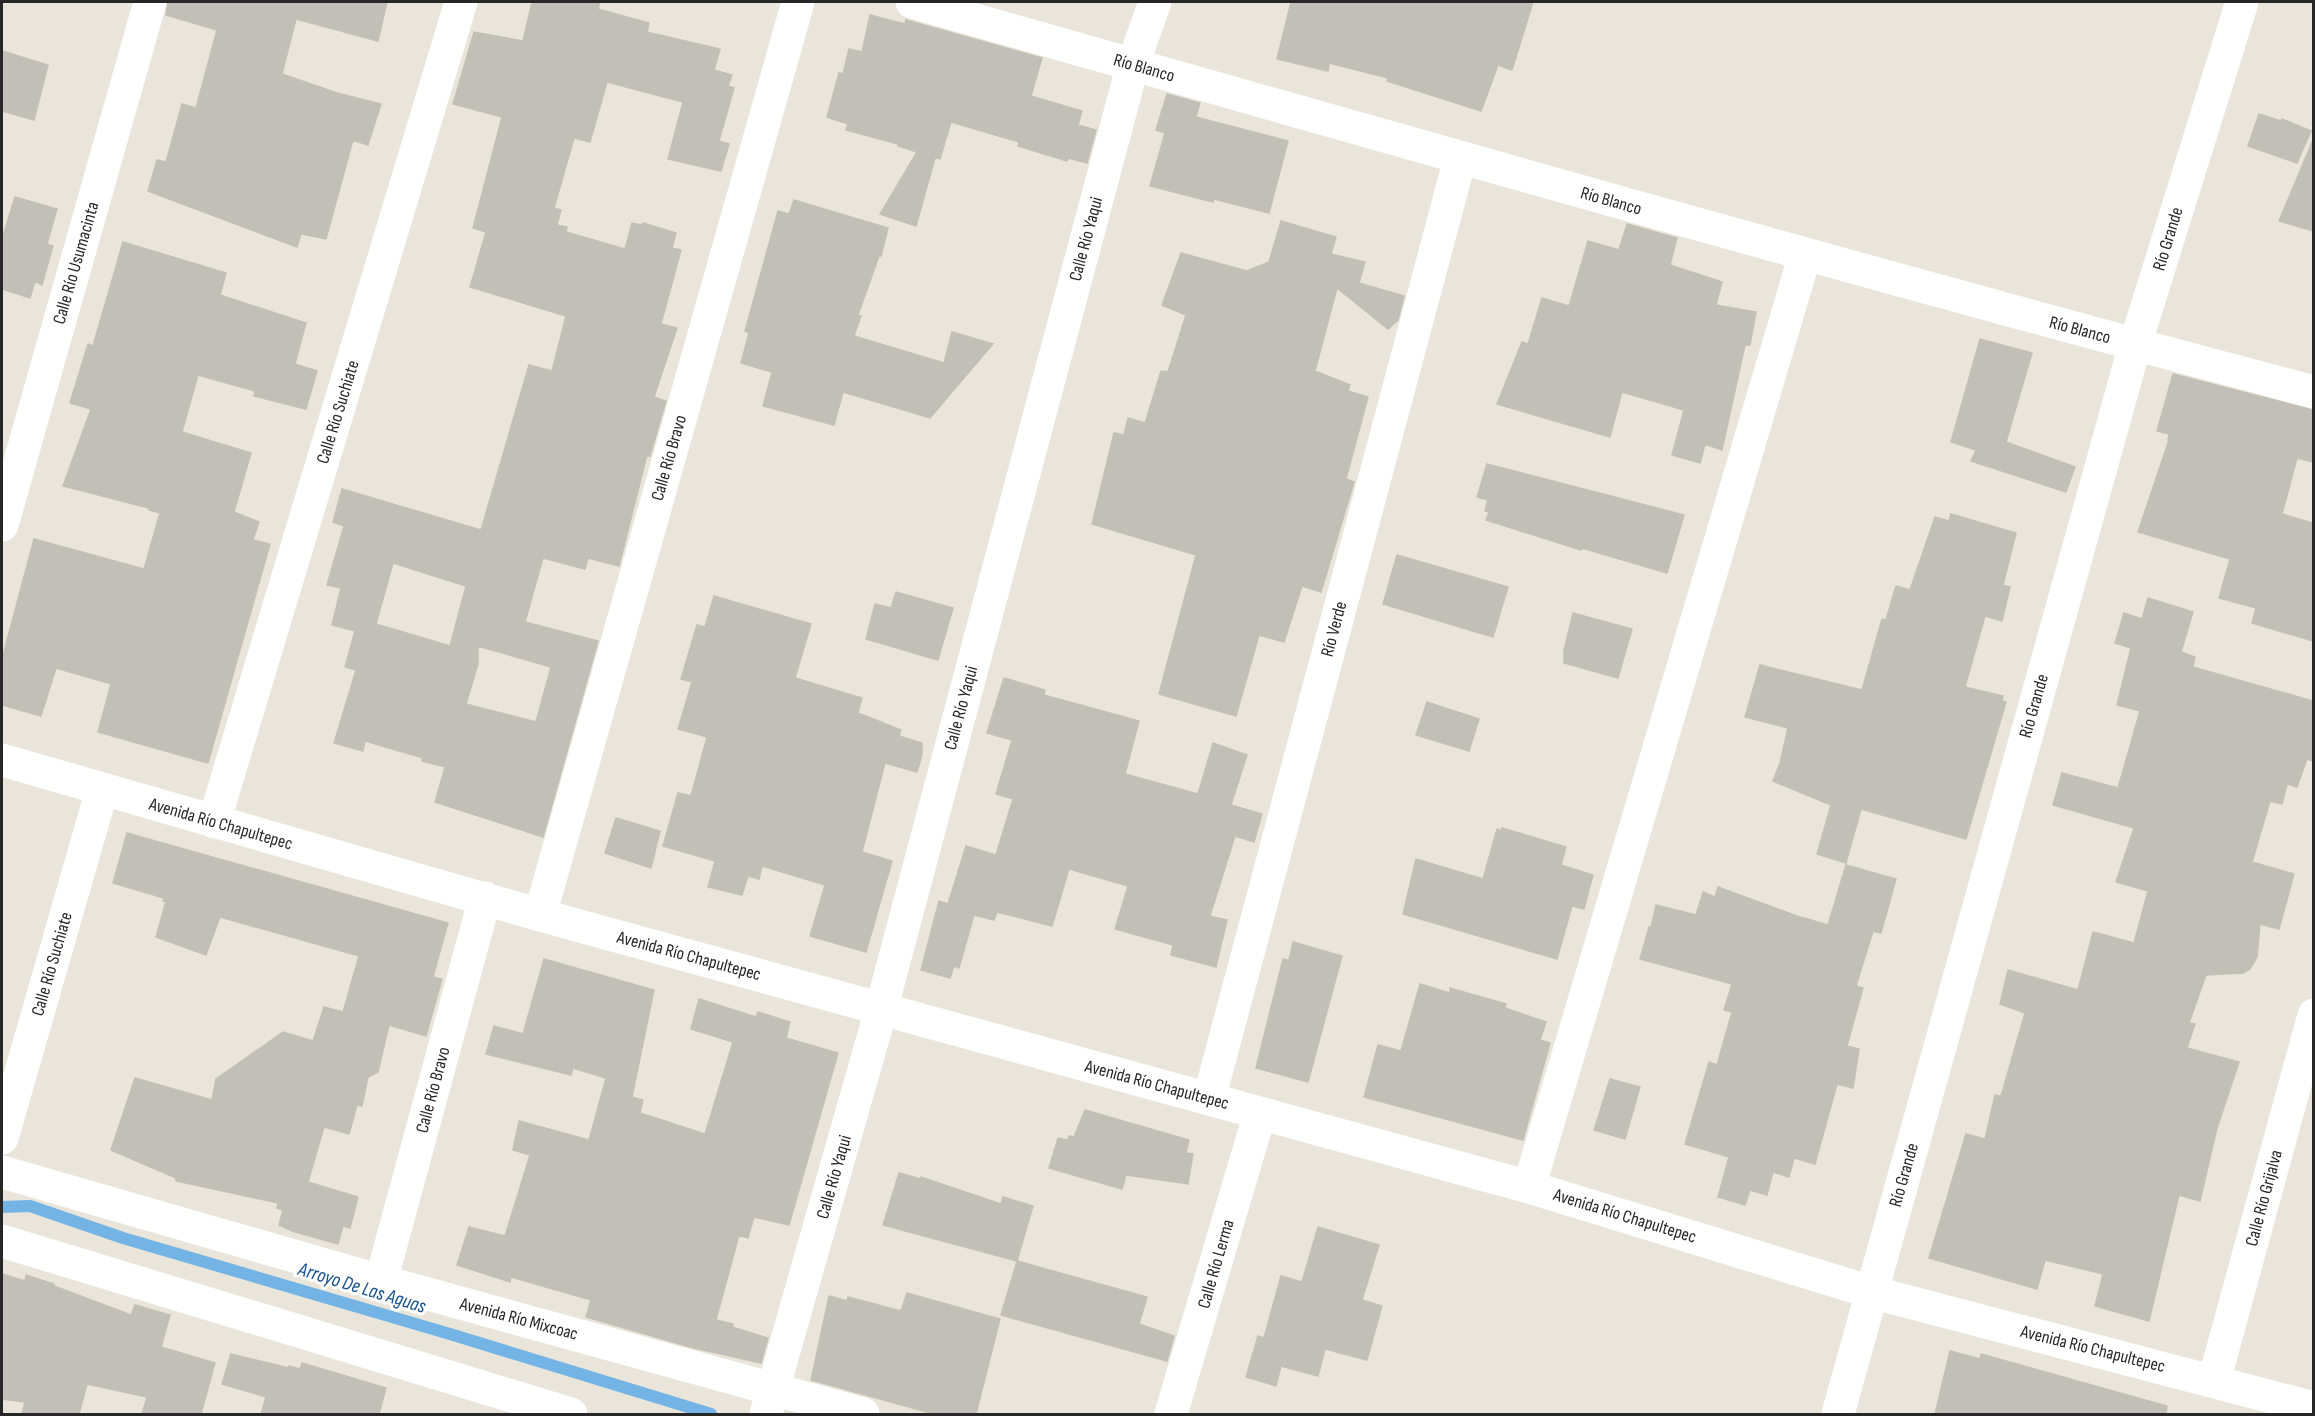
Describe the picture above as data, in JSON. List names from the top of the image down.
{
  "streets": {
    "street": [
      "Río Blanco",
      "Calle Río Yaqui",
      "Río Grande",
      "Calle Río Usumacinta",
      "Calle Río Suchiate",
      "Calle Río Bravo",
      "Río Verde",
      "Avenida Río Chapultepec",
      "Calle Río Grijalva",
      "Calle Río Lerma",
      "Avenida Río Mixcoac"
    ]
  },
  "crossings": [
    ["Río Blanco", "Calle Río Yaqui"],
    ["Río Blanco", "Río Grande"],
    ["Río Blanco", "Río Verde"],
    ["Calle Río Yaqui", "Avenida Río Chapultepec"],
    ["Calle Río Yaqui", "Avenida Río Mixcoac"],
    ["Río Grande", "Avenida Río Chapultepec"],
    ["Calle Río Suchiate", "Avenida Río Chapultepec"],
    ["Calle Río Bravo", "Avenida Río Chapultepec"],
    ["Calle Río Bravo", "Avenida Río Mixcoac"],
    ["Río Verde", "Avenida Río Chapultepec"],
    ["Avenida Río Chapultepec", "Calle Río Grijalva"],
    ["Avenida Río Chapultepec", "Calle Río Lerma"]
  ],
  "water": ["Arroyo De Las Aguas"]
}
